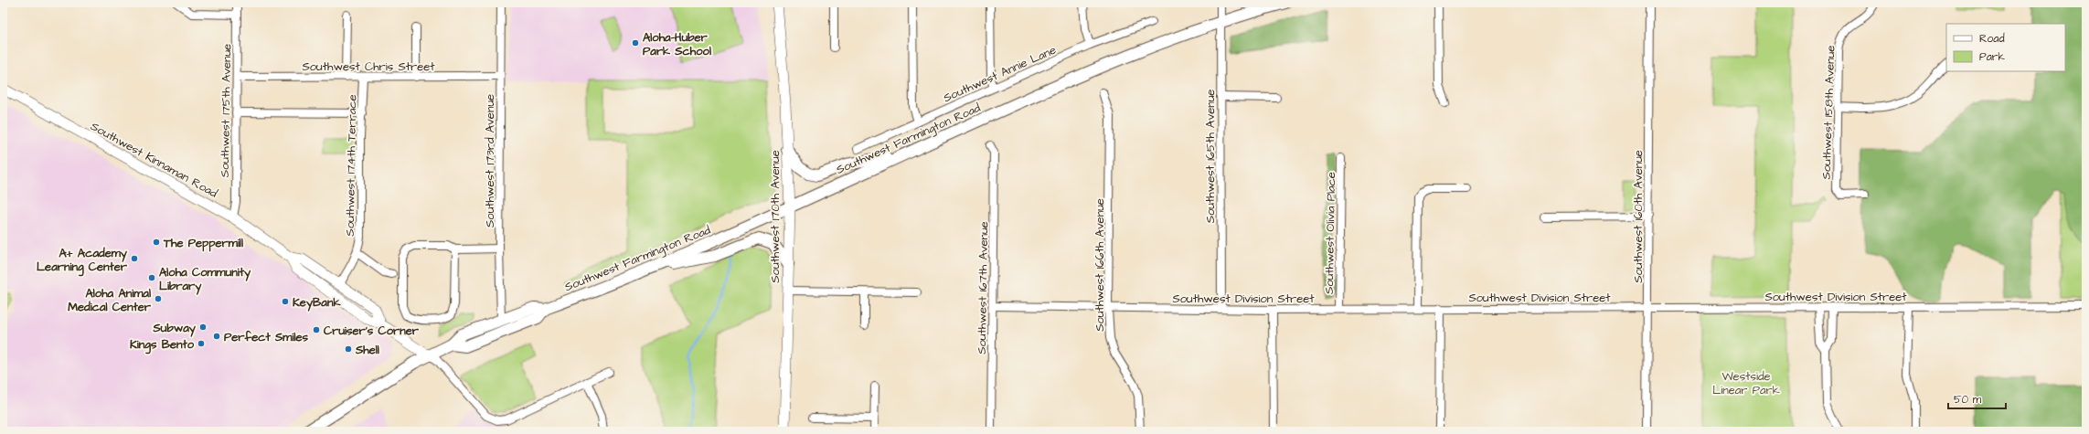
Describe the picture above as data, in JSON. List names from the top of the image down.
{
  "streets": {
    "main road": ["Southwest Farmington Road", "Southwest Kinnaman Road", "Southwest 170th Avenue"],
    "street": [
      "Southwest Chris Street",
      "Southwest Annie Lane",
      "Southwest 175th Avenue",
      "Southwest 158th Avenue",
      "Southwest 165th Avenue",
      "Southwest 173rd Avenue",
      "Southwest 174th Terrace",
      "Southwest 160th Avenue",
      "Southwest Olivia Place",
      "Southwest 166th Avenue",
      "Southwest 167th Avenue",
      "Southwest Division Street"
    ]
  },
  "crossings": [
    ["Southwest Chris Street", "Southwest 175th Avenue"],
    ["Southwest Chris Street", "Southwest 173rd Avenue"],
    ["Southwest Chris Street", "Southwest 174th Terrace"],
    ["Southwest 175th Avenue", "Southwest Kinnaman Road"],
    ["Southwest Farmington Road", "Southwest 165th Avenue"],
    ["Southwest Farmington Road", "Southwest Kinnaman Road"],
    ["Southwest Farmington Road", "Southwest 173rd Avenue"],
    ["Southwest Farmington Road", "Southwest 170th Avenue"],
    ["Southwest 165th Avenue", "Southwest Division Street"],
    ["Southwest Kinnaman Road", "Southwest 174th Terrace"],
    ["Southwest 160th Avenue", "Southwest Division Street"],
    ["Southwest Olivia Place", "Southwest Division Street"],
    ["Southwest 166th Avenue", "Southwest Division Street"],
    ["Southwest 167th Avenue", "Southwest Division Street"]
  ],
  "parks": ["Westside Linear Park"],
  "places": [
    "Aloha-Huber Park School",
    "The Peppermill",
    "A+ Academy Learning Center",
    "Aloha Community Library",
    "Aloha Animal Medical Center",
    "KeyBank",
    "Subway",
    "Cruiser's Corner",
    "Perfect Smiles",
    "Kings Bento",
    "Shell"
  ],
  "legend": ["Road", "Park"],
  "scale_bar": "50 m"
}
